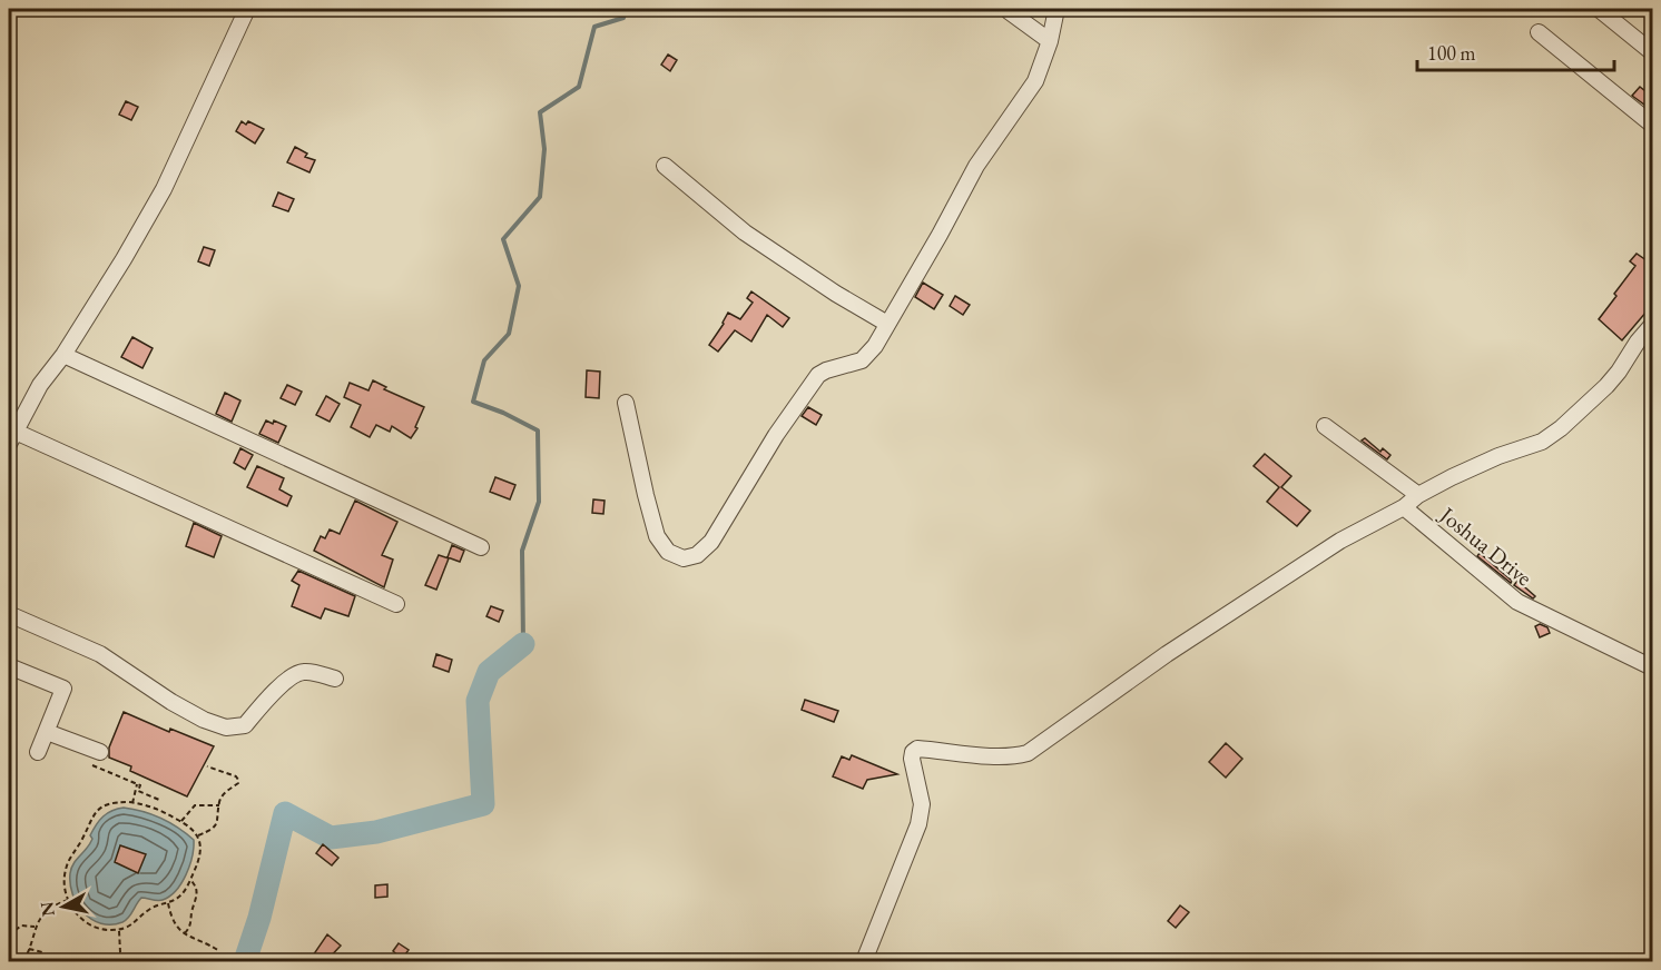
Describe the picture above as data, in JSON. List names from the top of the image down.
{
  "streets": {
    "street": ["Joshua Drive"]
  },
  "scale_bar": "100 m",
  "north": "left"
}
